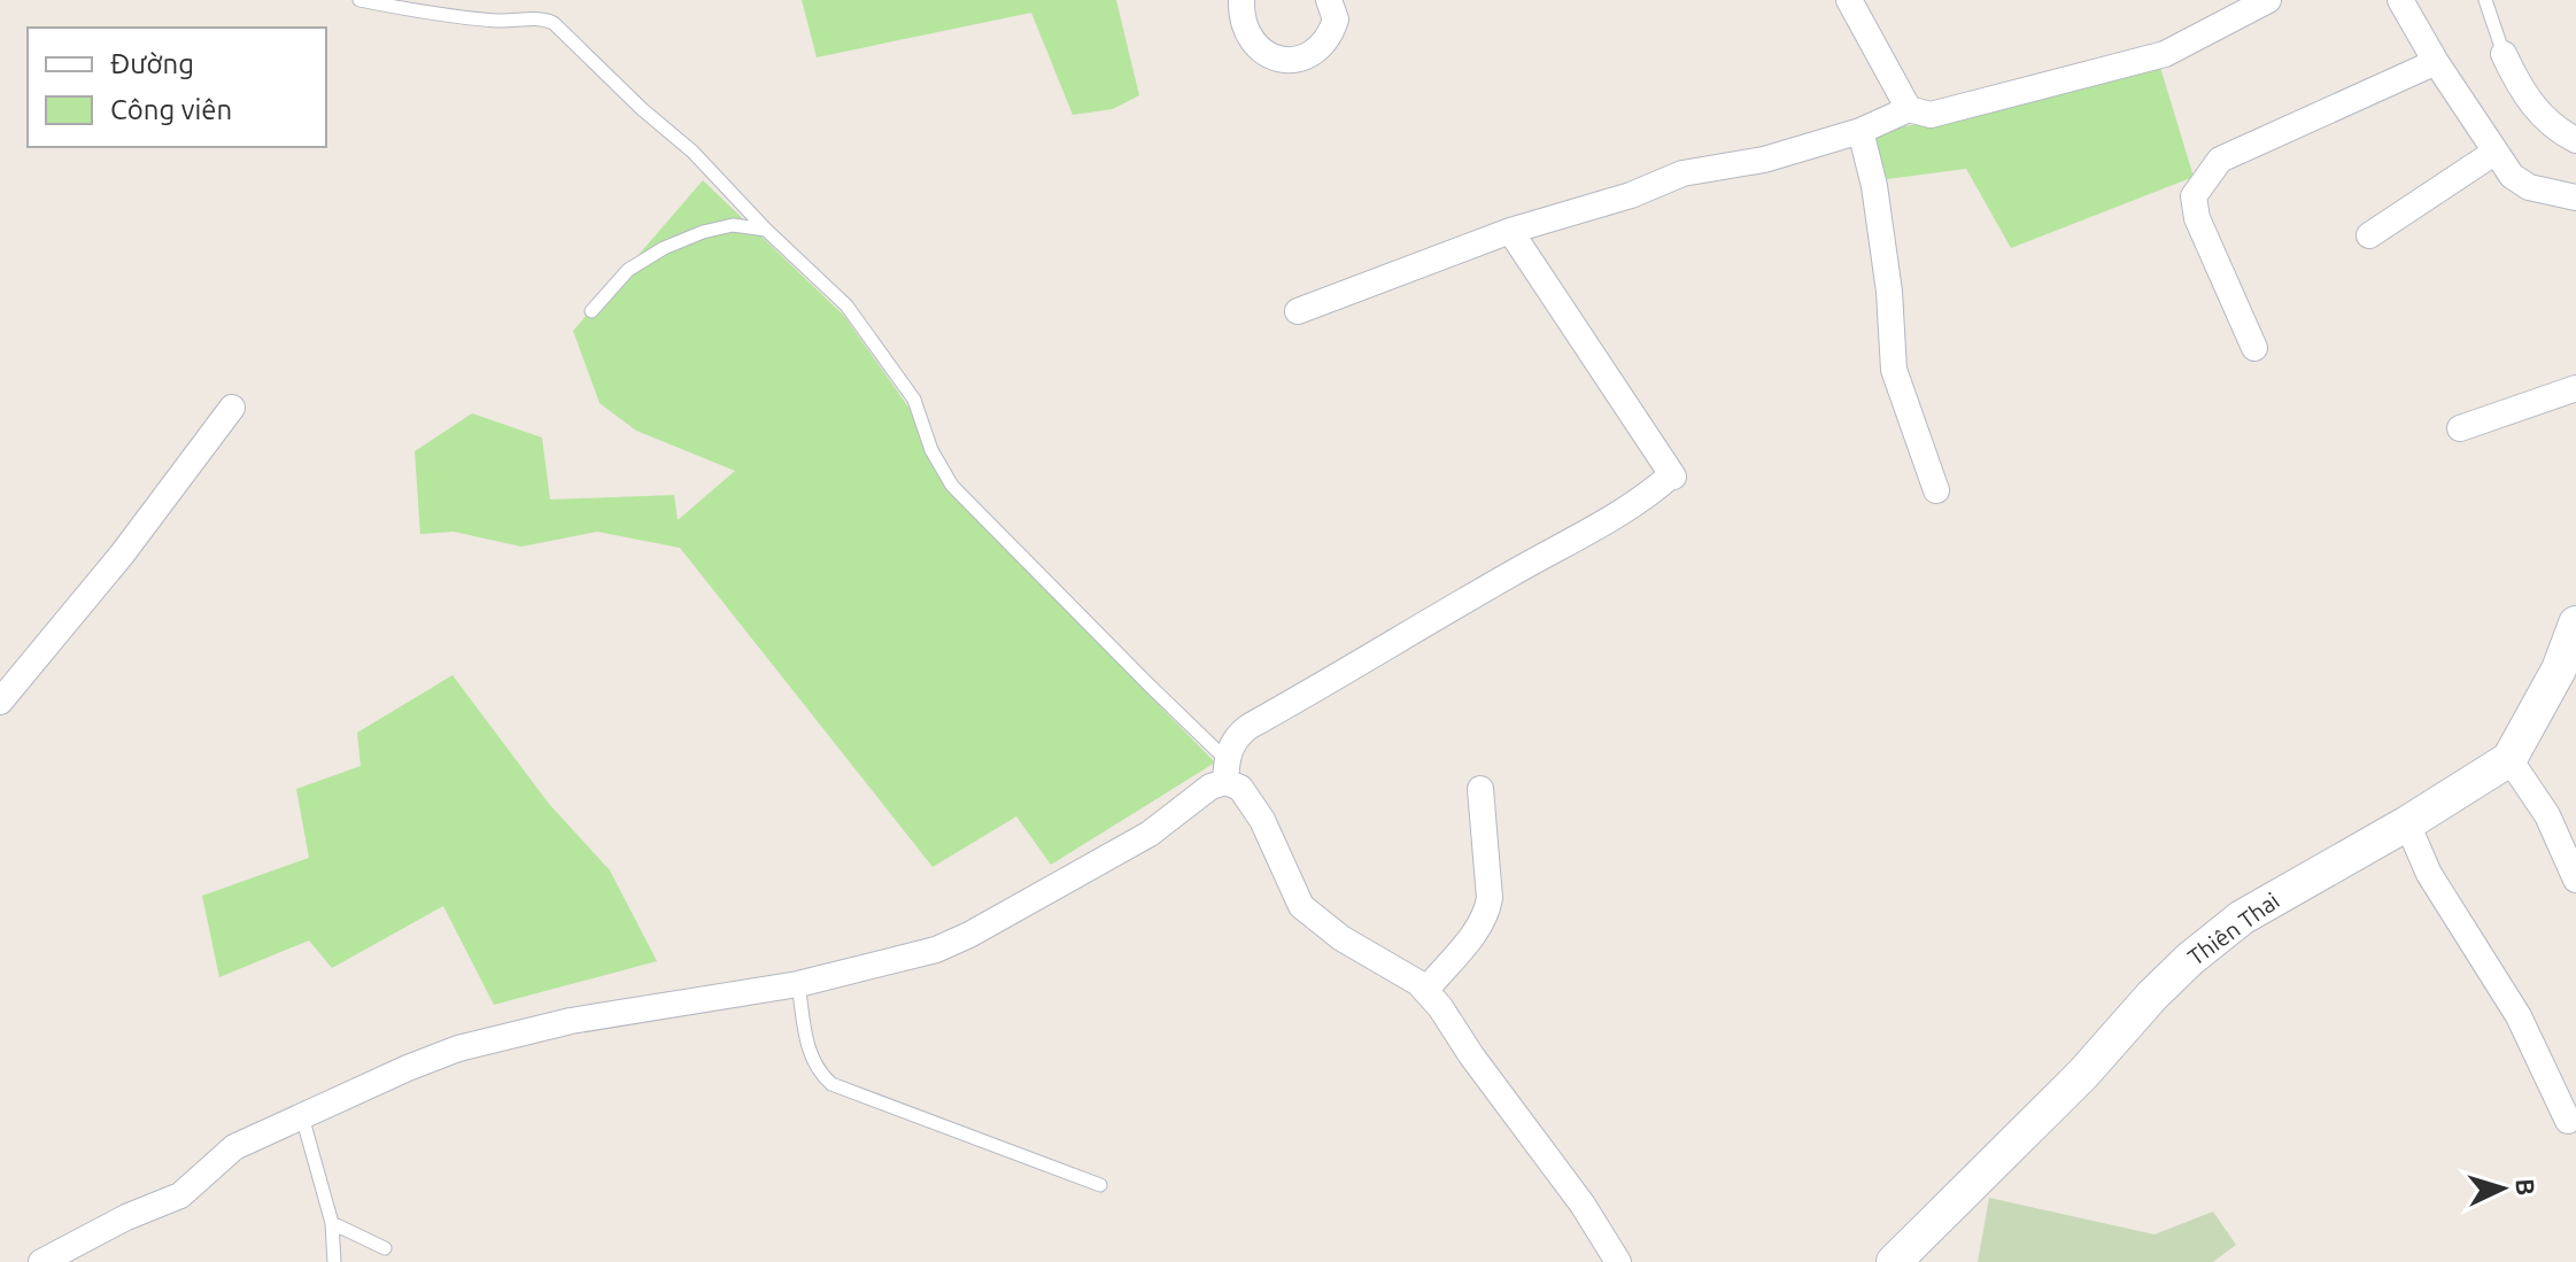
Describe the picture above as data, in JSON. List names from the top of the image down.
{
  "streets": {
    "street": ["Thiên Thai"]
  },
  "legend": ["Đường", "Công viên"],
  "north": "right"
}
